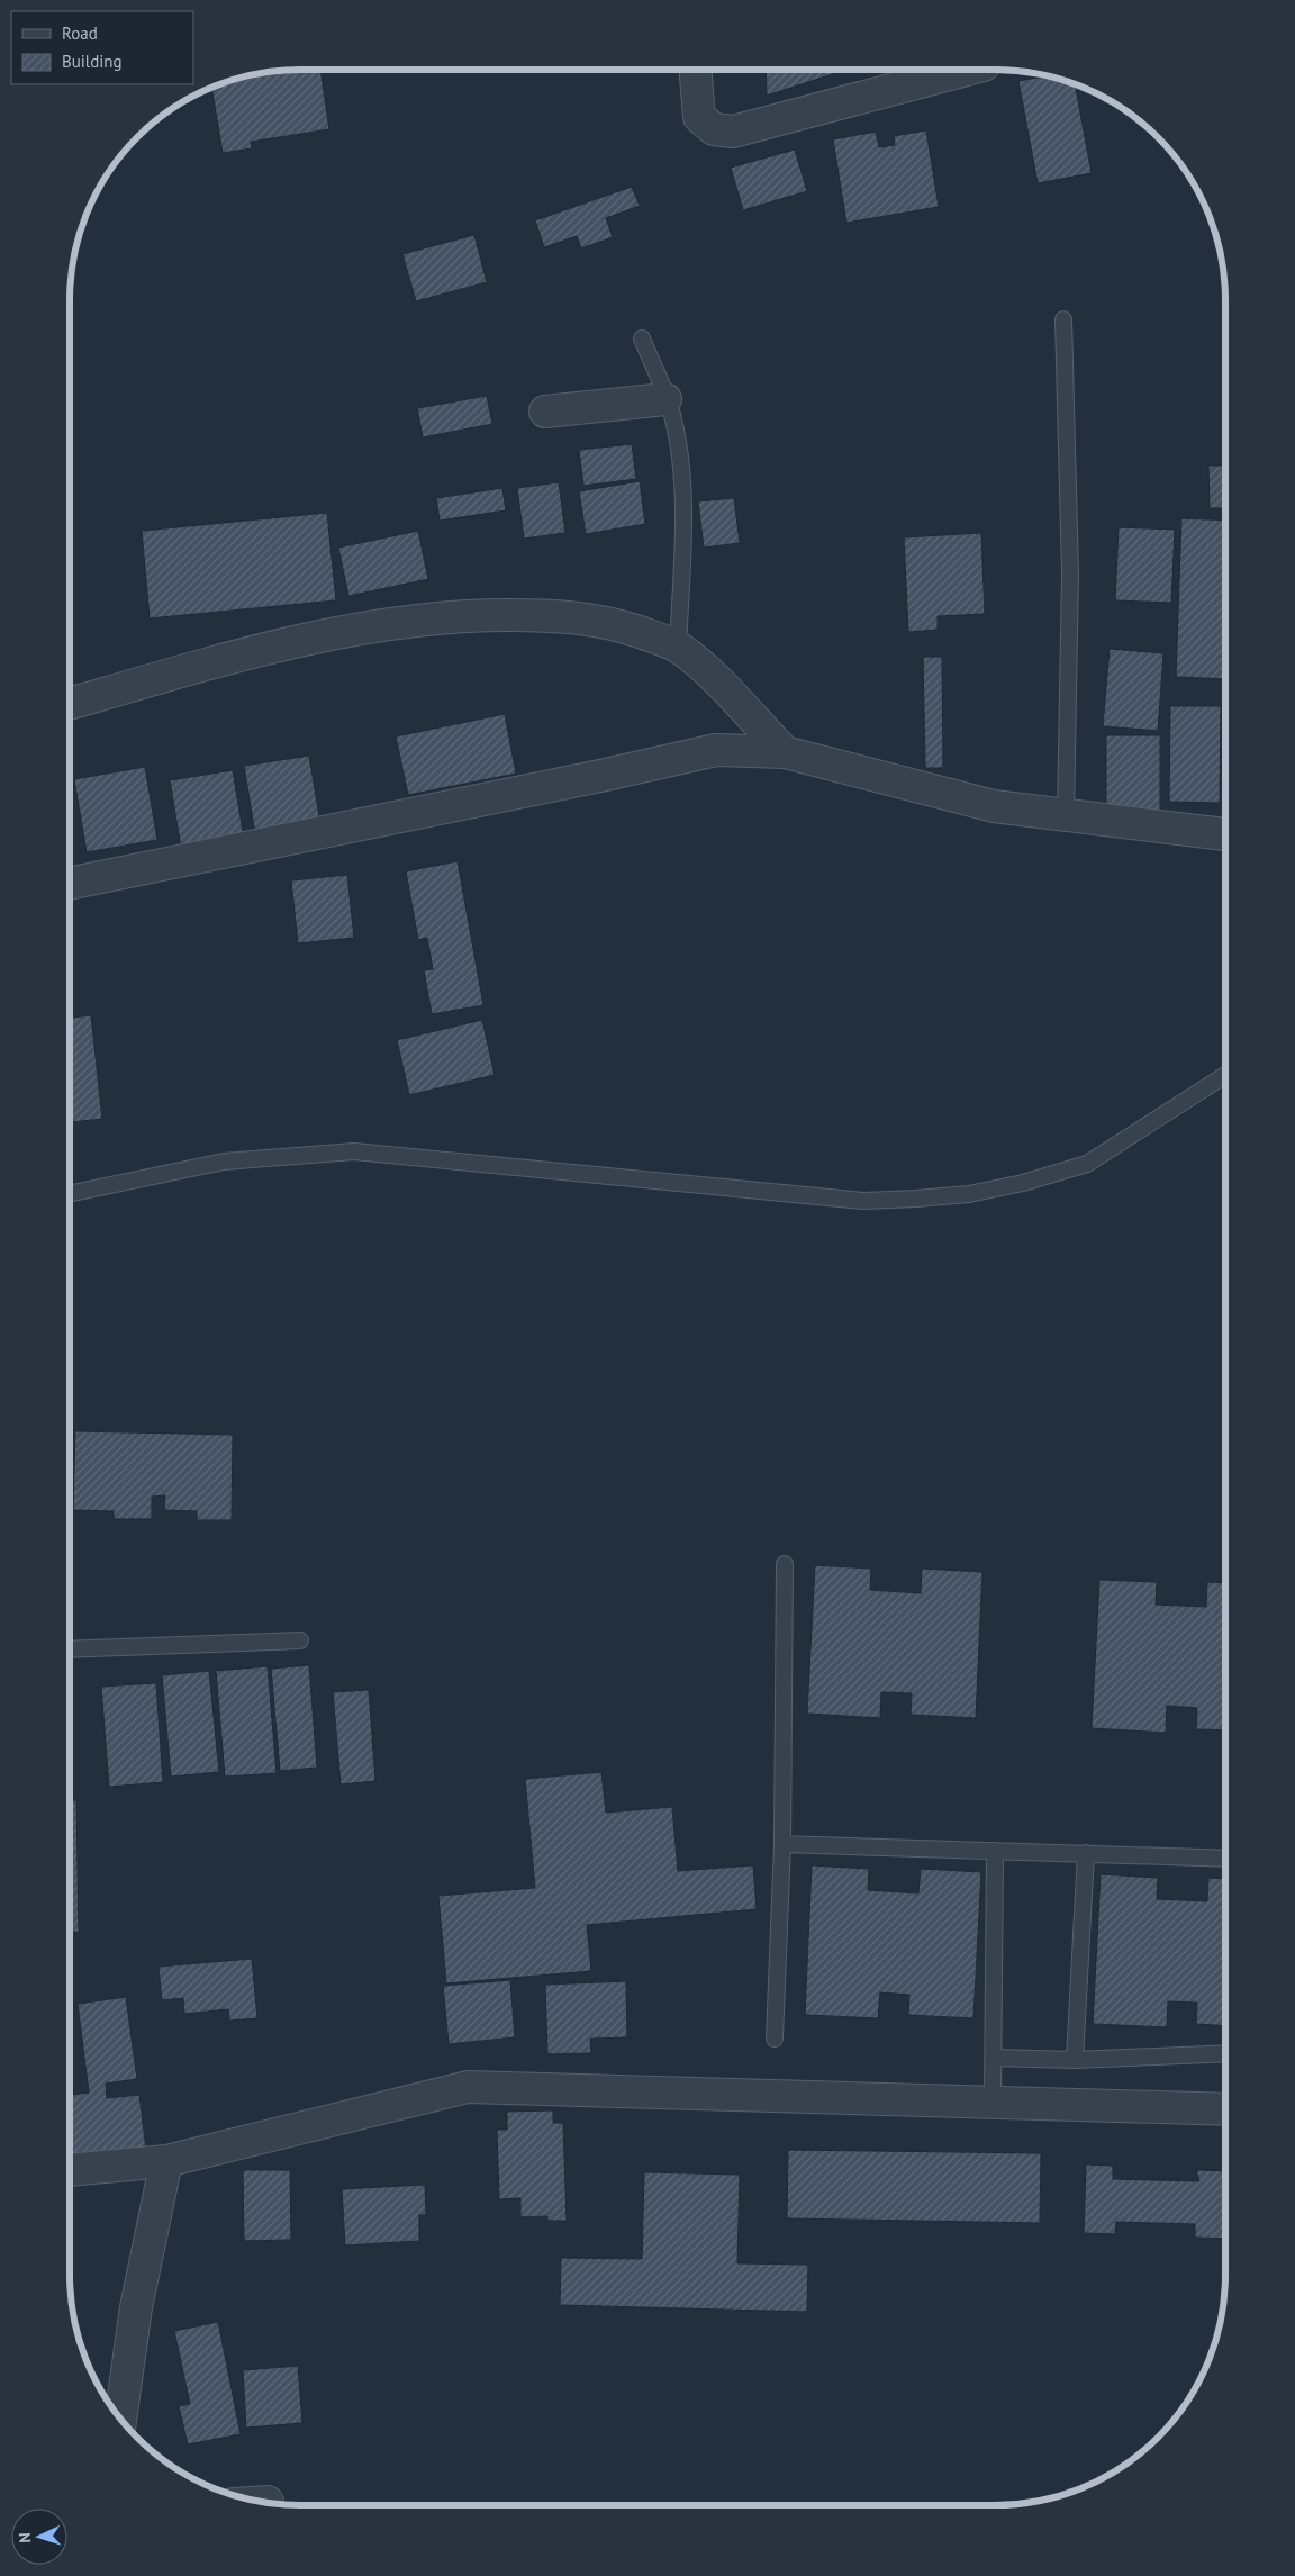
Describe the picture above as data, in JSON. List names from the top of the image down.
{
  "legend": ["Road", "Building"],
  "north": "left"
}
